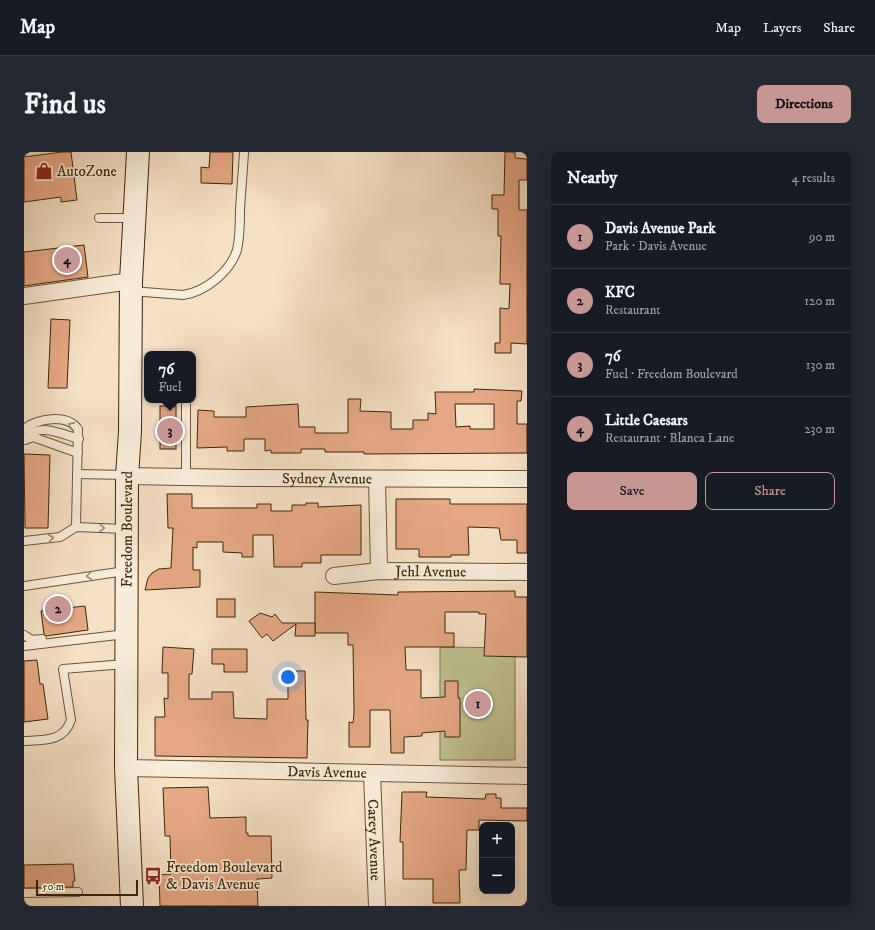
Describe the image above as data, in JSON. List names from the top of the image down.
{
  "streets": {
    "main road": ["Freedom Boulevard"],
    "street": [
      "Sydney Avenue",
      "Jehl Avenue",
      "Davis Avenue",
      "Carey Avenue"
    ]
  },
  "crossings": [
    ["Sydney Avenue", "Freedom Boulevard"],
    ["Freedom Boulevard", "Davis Avenue"],
    ["Davis Avenue", "Carey Avenue"]
  ],
  "places": {
    "shop": ["AutoZone"],
    "bus stop": ["Freedom Boulevard & Davis Avenue"]
  },
  "scale_bar": "50 m",
  "page": {
    "header": "Map",
    "nav": ["Map", "Layers", "Share"],
    "buttons": [
      "Directions",
      ["Save", "Share"]
    ],
    "title": "Find us",
    "heading": ["Nearby", "4 results"],
    "list": [
      {
        "mark": "1",
        "name": "Davis Avenue Park",
        "note": "Park · Davis Avenue",
        "value": "90 m"
      },
      {
        "mark": "2",
        "name": "KFC",
        "note": "Restaurant",
        "value": "120 m"
      },
      {
        "mark": "3",
        "name": "76",
        "note": "Fuel · Freedom Boulevard",
        "value": "130 m"
      },
      {
        "mark": "4",
        "name": "Little Caesars",
        "note": "Restaurant · Blanca Lane",
        "value": "230 m"
      }
    ],
    "pins": [
      "4",
      "3",
      "2",
      "1"
    ],
    "popup": ["76", "Fuel"],
    "map_buttons": ["+", "−"],
    "scale": "50 m"
  }
}
